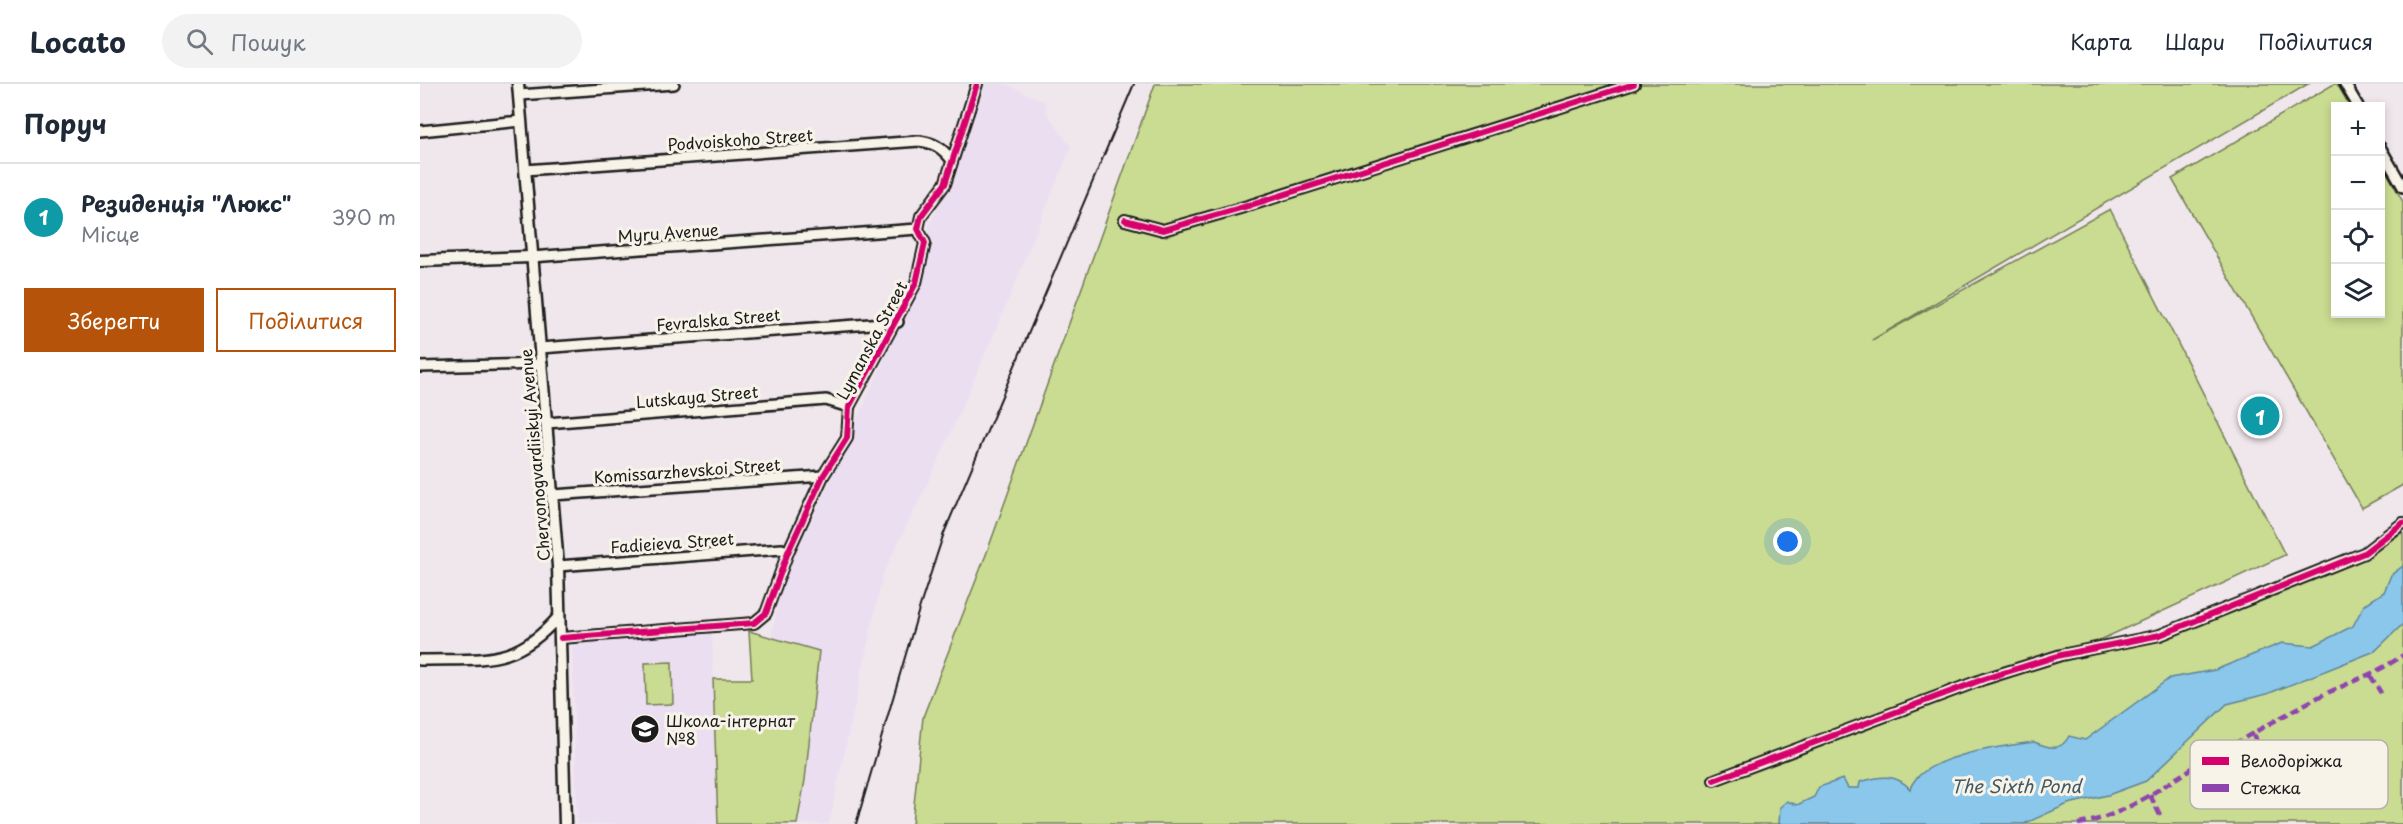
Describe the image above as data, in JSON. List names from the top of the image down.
{
  "streets": {
    "main road": ["Myru Avenue", "Chervonogvardiiskyi Avenue"],
    "street": [
      "Podvoiskoho Street",
      "Fevralska Street",
      "Lymanska Street",
      "Lutskaya Street",
      "Komissarzhevskoi Street",
      "Fadieieva Street"
    ]
  },
  "crossings": [
    ["Podvoiskoho Street", "Chervonogvardiiskyi Avenue"],
    ["Myru Avenue", "Lymanska Street"],
    ["Myru Avenue", "Chervonogvardiiskyi Avenue"],
    ["Fevralska Street", "Lymanska Street"],
    ["Fevralska Street", "Chervonogvardiiskyi Avenue"],
    ["Lymanska Street", "Lutskaya Street"],
    ["Lymanska Street", "Chervonogvardiiskyi Avenue"],
    ["Lymanska Street", "Komissarzhevskoi Street"],
    ["Lymanska Street", "Fadieieva Street"],
    ["Lutskaya Street", "Chervonogvardiiskyi Avenue"],
    ["Chervonogvardiiskyi Avenue", "Komissarzhevskoi Street"],
    ["Chervonogvardiiskyi Avenue", "Fadieieva Street"]
  ],
  "water": ["The Sixth Pond"],
  "places": {
    "school or university": ["Школа-інтернат №8"]
  },
  "legend": ["Велодоріжка", "Стежка"],
  "page": {
    "header": "Locato",
    "search": "Пошук",
    "nav": ["Карта", "Шари", "Поділитися"],
    "heading": "Поруч",
    "map_buttons": ["+", "−"],
    "list": [
      {
        "mark": "1",
        "name": "Резиденція \"Люкс\"",
        "note": "Місце",
        "value": "390 m"
      }
    ],
    "buttons": ["Зберегти", "Поділитися"],
    "pins": "1"
  }
}
